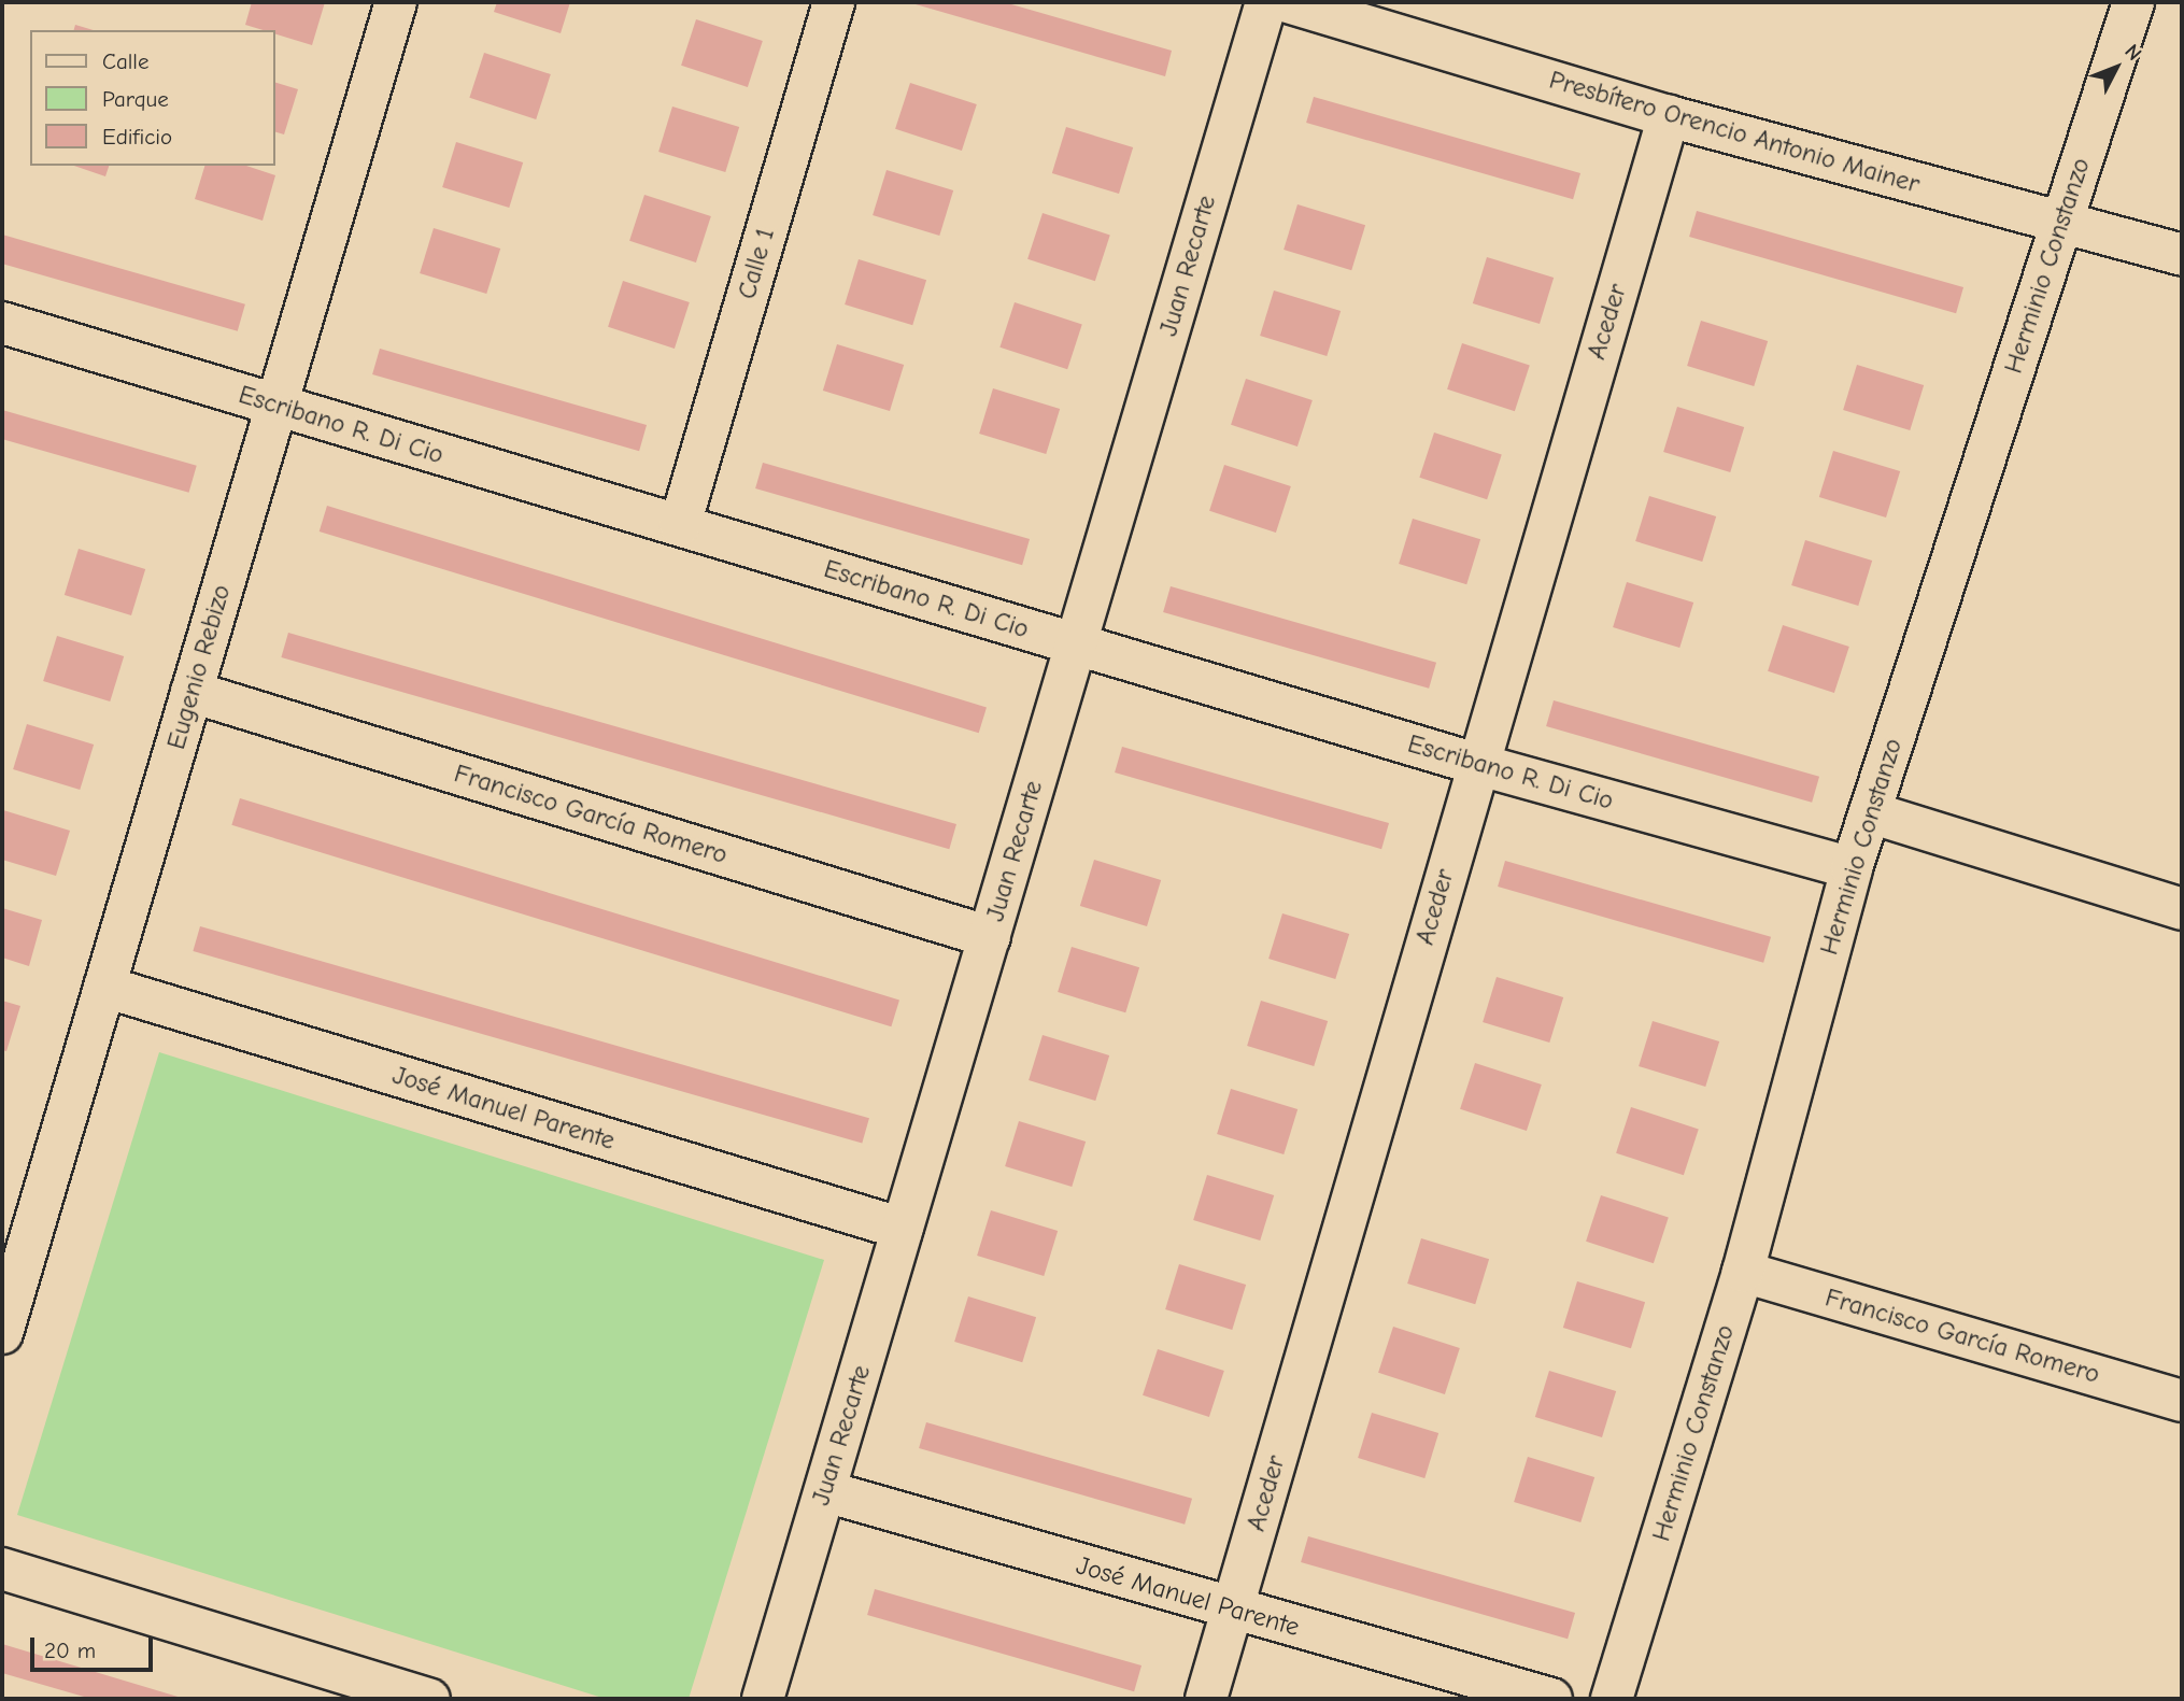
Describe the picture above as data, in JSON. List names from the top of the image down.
{
  "streets": {
    "street": [
      "Presbítero Orencio Antonio Mainer",
      "Calle 1",
      "Juan Recarte",
      "Herminio Constanzo",
      "Aceder",
      "Escribano R. Di Cio",
      "Eugenio Rebizo",
      "Francisco García Romero",
      "José Manuel Parente"
    ]
  },
  "crossings": [
    ["Presbítero Orencio Antonio Mainer", "Herminio Constanzo"],
    ["Presbítero Orencio Antonio Mainer", "Aceder"],
    ["Calle 1", "Escribano R. Di Cio"],
    ["Juan Recarte", "Escribano R. Di Cio"],
    ["Juan Recarte", "Francisco García Romero"],
    ["Juan Recarte", "José Manuel Parente"],
    ["Herminio Constanzo", "Escribano R. Di Cio"],
    ["Herminio Constanzo", "Francisco García Romero"],
    ["Aceder", "Escribano R. Di Cio"],
    ["Aceder", "José Manuel Parente"],
    ["Escribano R. Di Cio", "Eugenio Rebizo"],
    ["Eugenio Rebizo", "Francisco García Romero"],
    ["Eugenio Rebizo", "José Manuel Parente"]
  ],
  "legend": ["Calle", "Parque", "Edificio"],
  "scale_bar": "20 m",
  "north": "top right"
}
